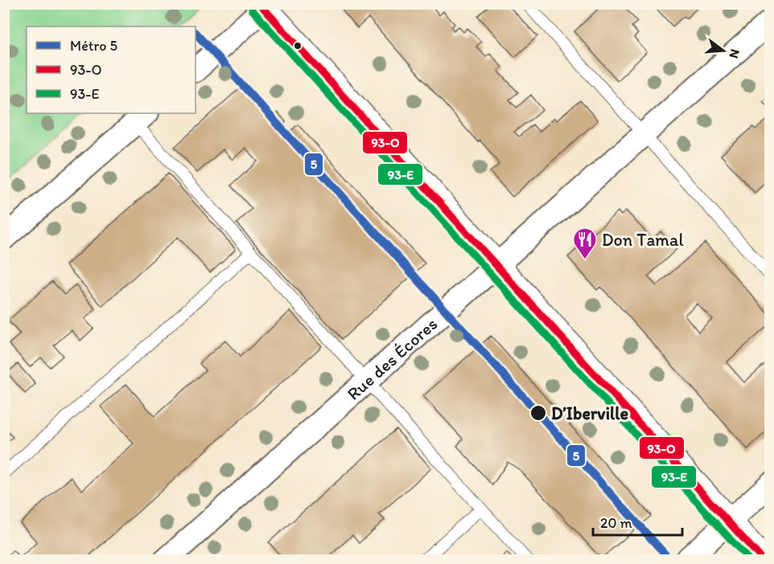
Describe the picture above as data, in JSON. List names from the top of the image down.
{
  "streets": {
    "street": ["Rue des Écores"]
  },
  "places": {
    "restaurant": ["Don Tamal"],
    "other": ["D’Iberville"]
  },
  "lines": ["transit line 93-O", "transit line 93-E", "metro line 5"],
  "legend": ["Métro 5", "93-O", "93-E"],
  "scale_bar": "20 m",
  "north": "right"
}
